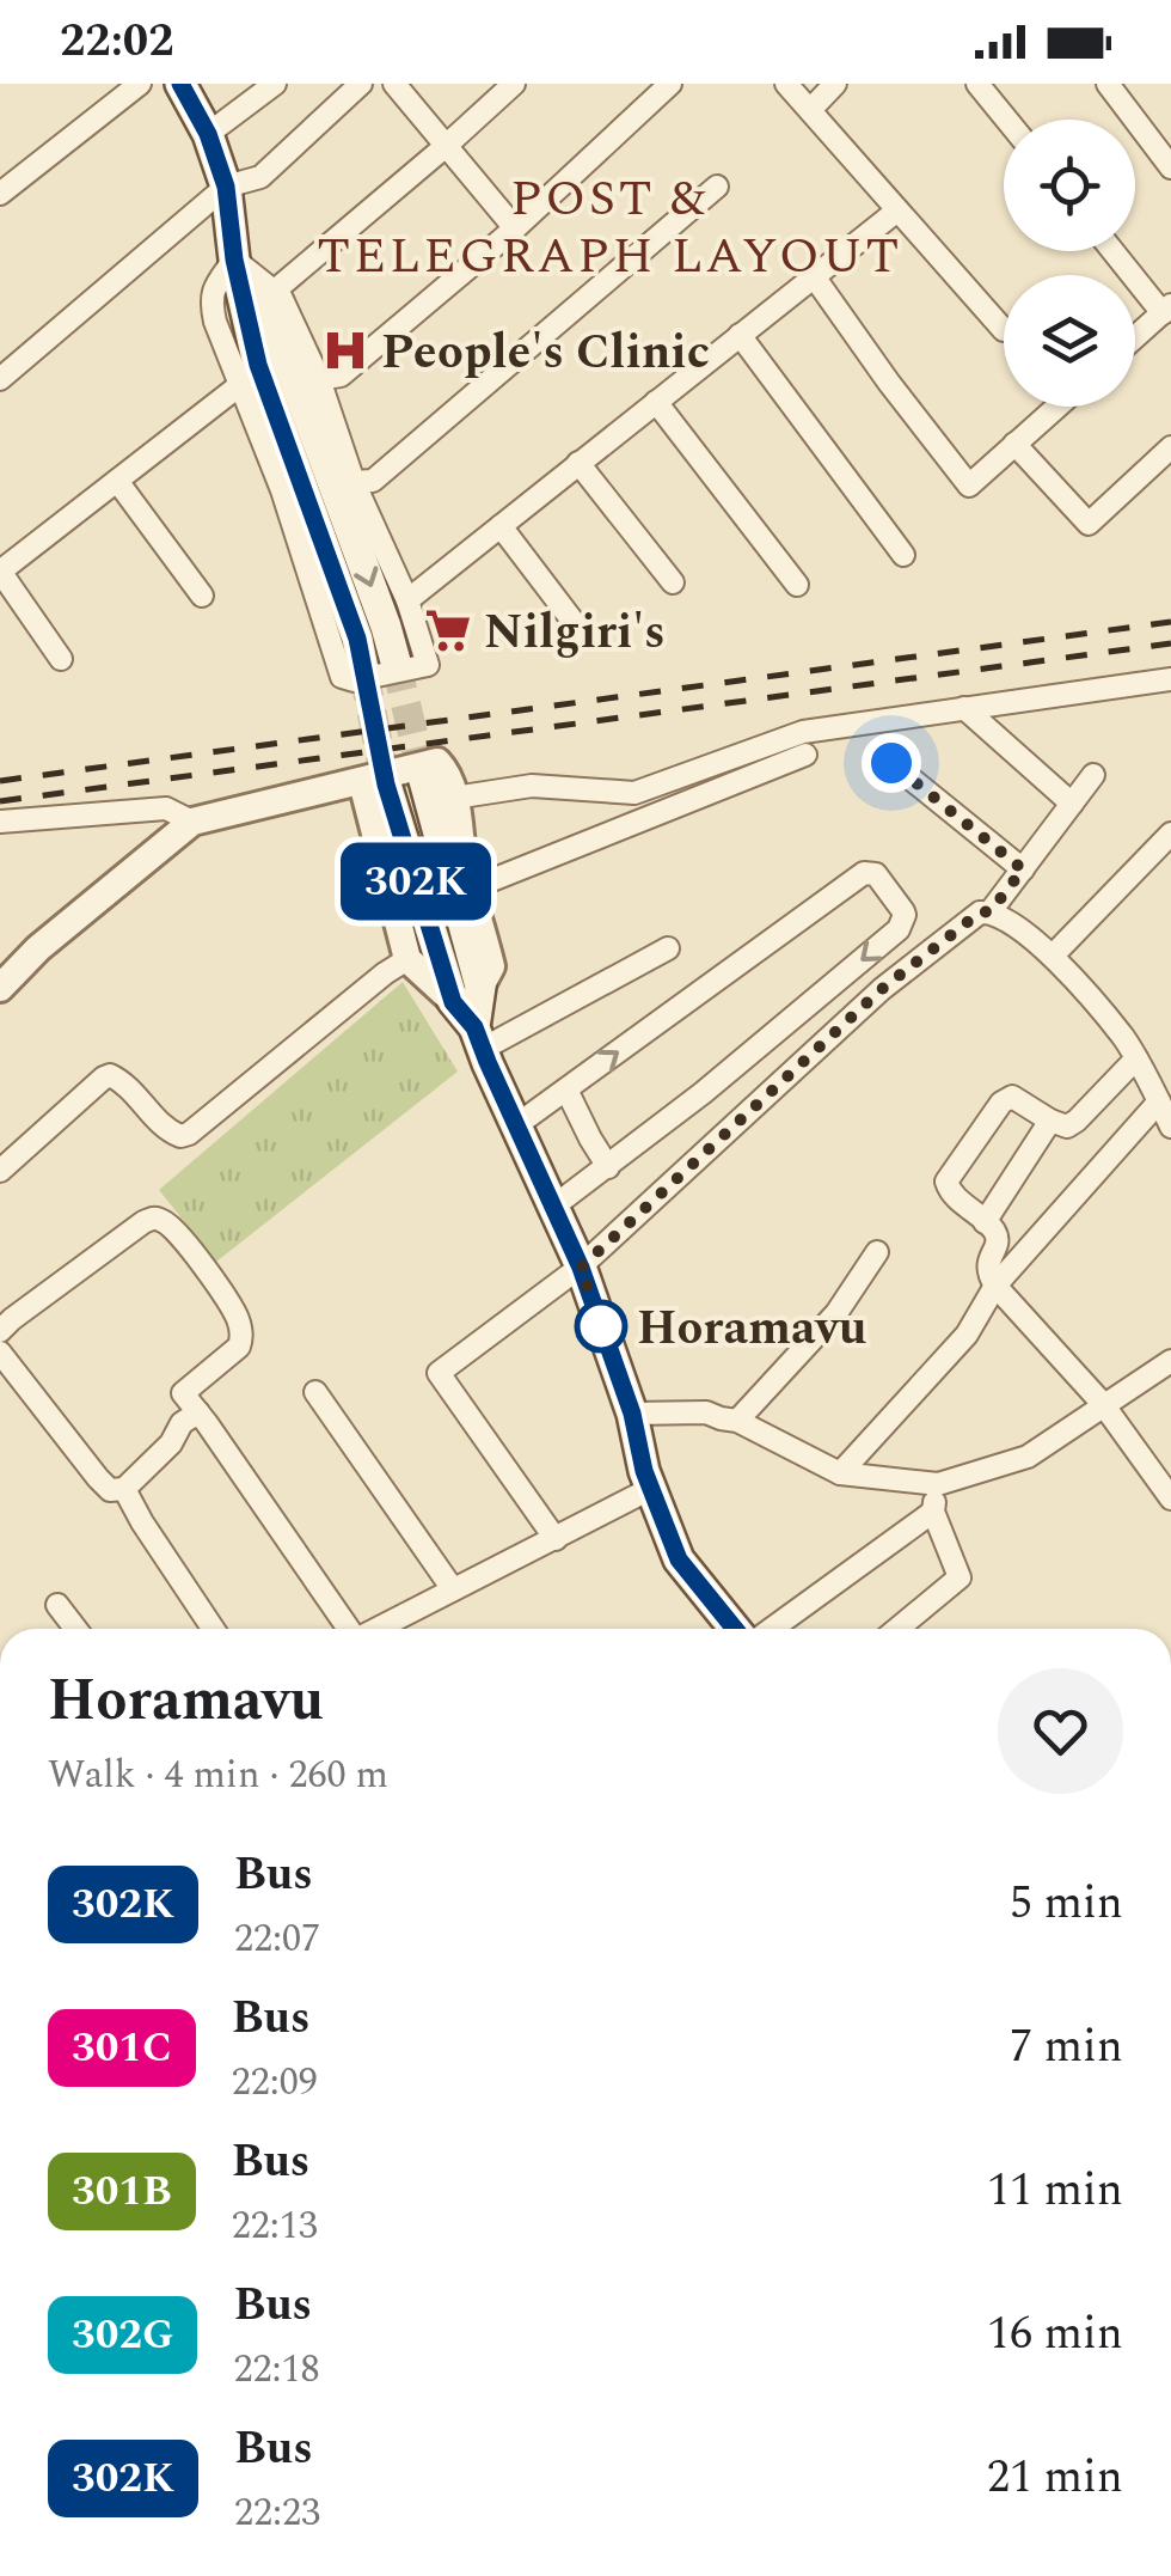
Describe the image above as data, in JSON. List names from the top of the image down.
{
  "districts": ["POST & TELEGRAPH LAYOUT"],
  "places": {
    "hospital": ["People's Clinic"],
    "supermarket": ["Nilgiri's"],
    "other": ["Horamavu"]
  },
  "lines": ["bus line 302K"],
  "page": {
    "status": "22:02",
    "on_map": "302K",
    "heading": ["Horamavu", "Walk · 4 min · 260 m"],
    "list": [
      {
        "mark": "302K",
        "name": "Bus",
        "note": "22:07",
        "value": "5 min"
      },
      {
        "mark": "301C",
        "name": "Bus",
        "note": "22:09",
        "value": "7 min"
      },
      {
        "mark": "301B",
        "name": "Bus",
        "note": "22:13",
        "value": "11 min"
      },
      {
        "mark": "302G",
        "name": "Bus",
        "note": "22:18",
        "value": "16 min"
      },
      {
        "mark": "302K",
        "name": "Bus",
        "note": "22:23",
        "value": "21 min"
      }
    ]
  }
}
